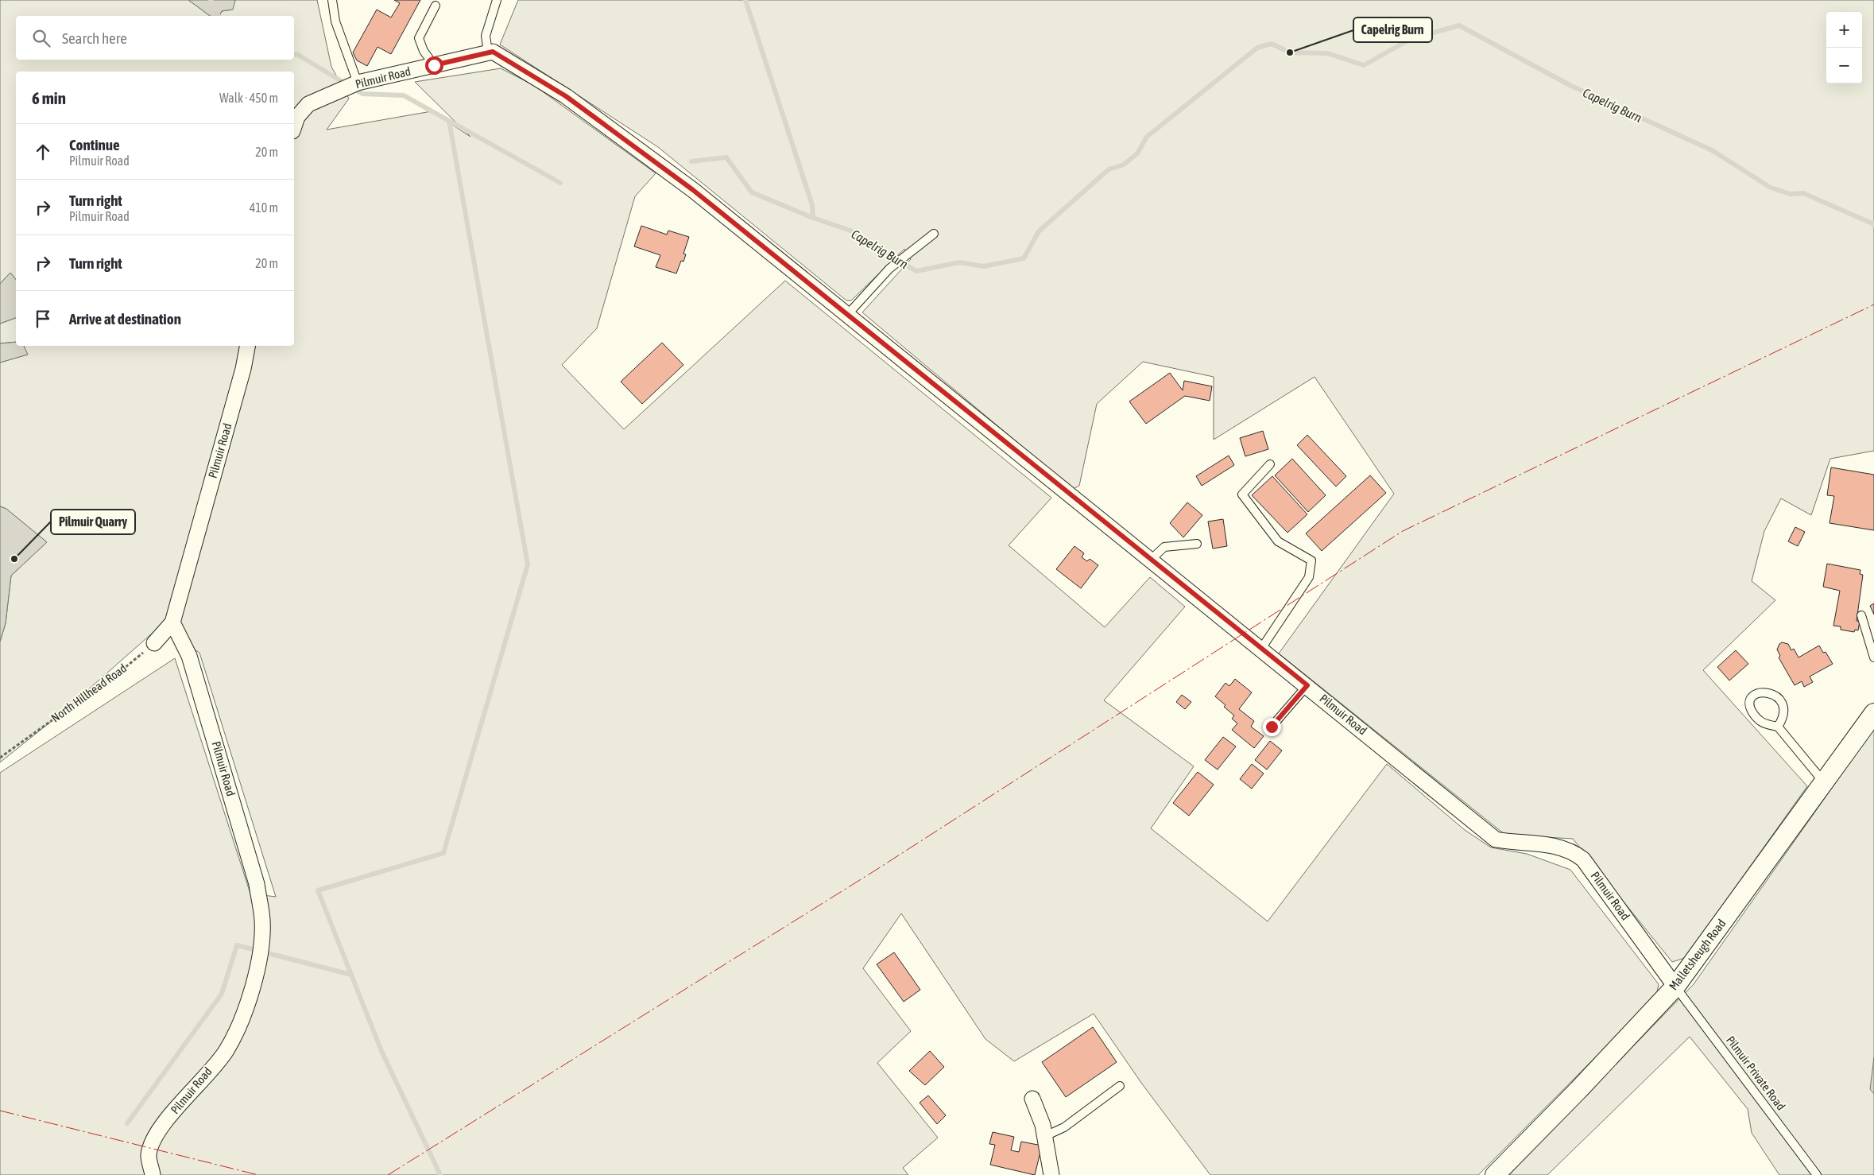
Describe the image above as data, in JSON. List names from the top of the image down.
{
  "streets": {
    "street": ["Pilmuir Road", "Malletsheugh Road"],
    "lane": ["Pilmuir Private Road"],
    "path": ["North Hillhead Road"]
  },
  "crossings": [
    ["Pilmuir Road", "Malletsheugh Road"],
    ["Pilmuir Road", "Pilmuir Private Road"],
    ["Malletsheugh Road", "Pilmuir Private Road"]
  ],
  "water": ["Capelrig Burn"],
  "places": ["Capelrig Burn", "Pilmuir Quarry"],
  "page": {
    "map_buttons": ["+", "−"],
    "search": "Search here",
    "heading": ["6 min", "Walk · 450 m"],
    "list": [
      ["Continue", "Pilmuir Road", "20 m"],
      ["Turn right", "Pilmuir Road", "410 m"],
      ["Turn right", "20 m"],
      "Arrive at destination"
    ]
  }
}
